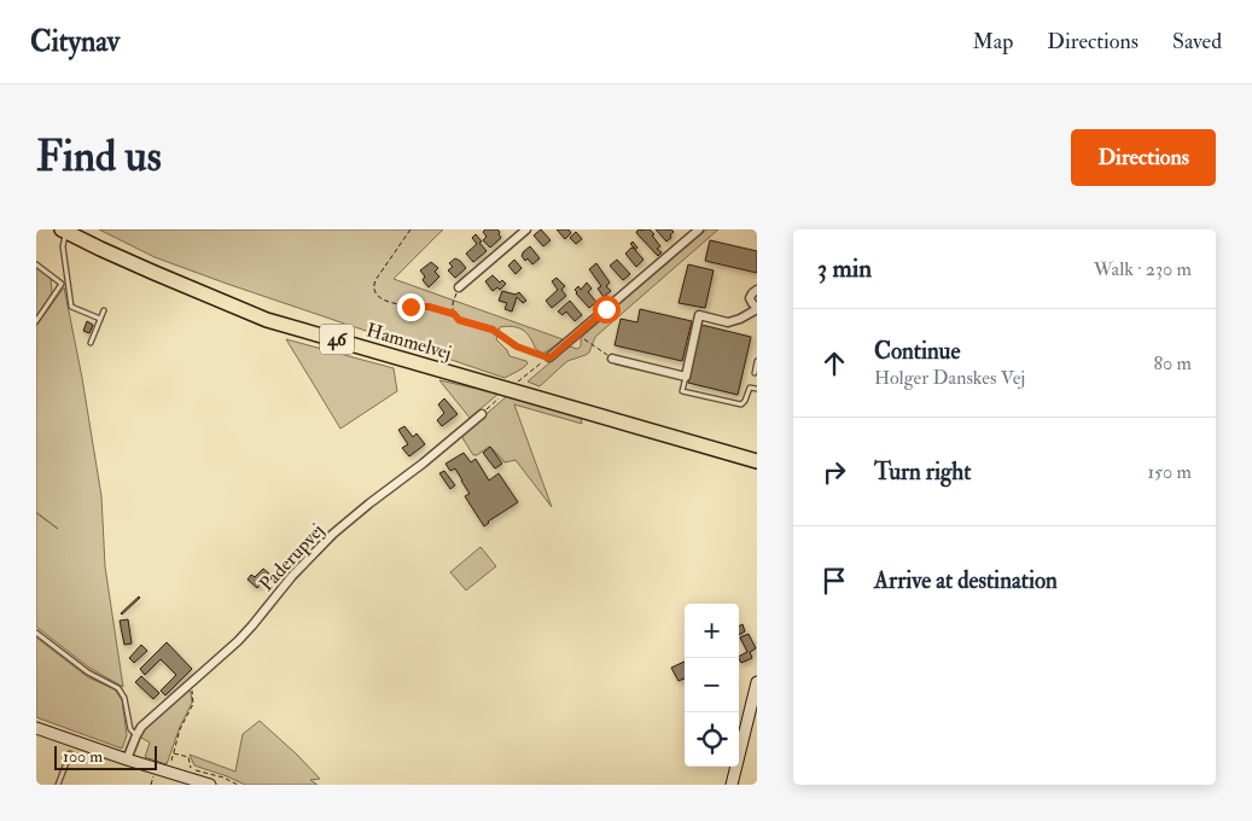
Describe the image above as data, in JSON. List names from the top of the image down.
{
  "streets": {
    "highway": ["46", "Hammelvej"],
    "street": ["Paderupvej"]
  },
  "scale_bar": "100 m",
  "page": {
    "header": "Citynav",
    "nav": ["Map", "Directions", "Saved"],
    "buttons": "Directions",
    "title": "Find us",
    "heading": ["3 min", "Walk · 230 m"],
    "list": [
      ["Continue", "Holger Danskes Vej", "80 m"],
      ["Turn right", "150 m"],
      "Arrive at destination"
    ],
    "map_buttons": ["+", "−"],
    "scale": "100 m"
  }
}
